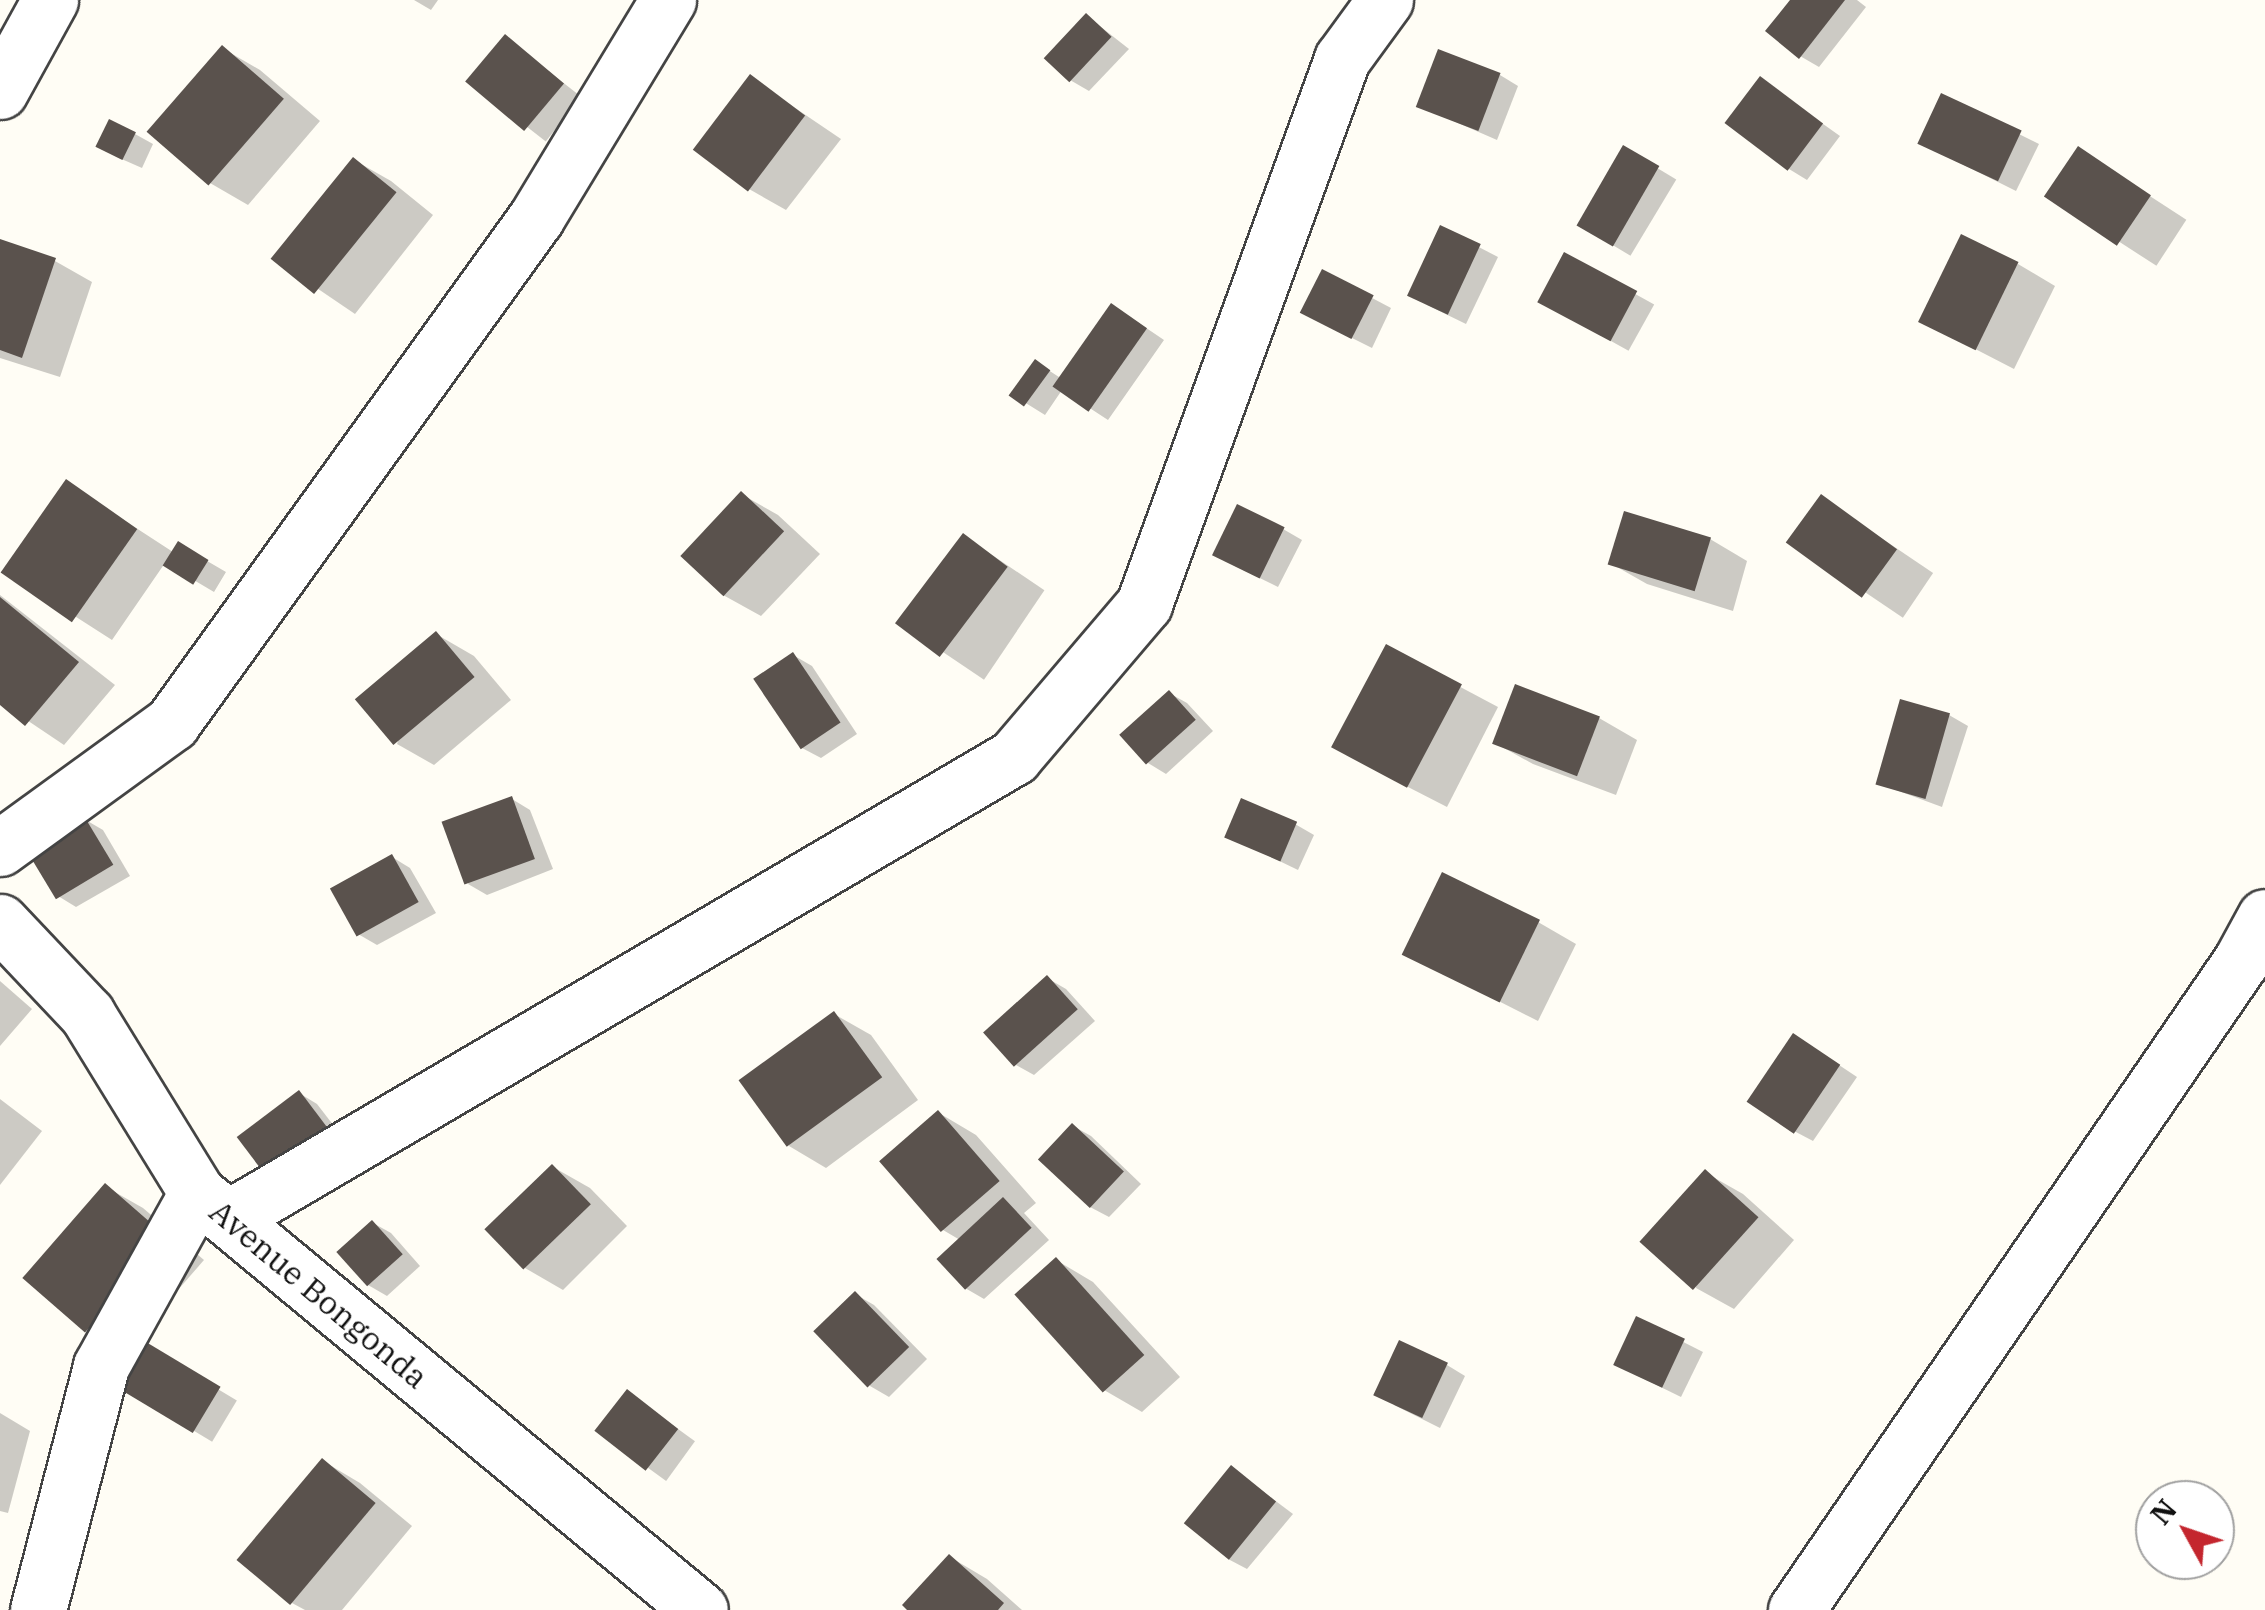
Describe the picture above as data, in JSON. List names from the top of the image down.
{
  "streets": {
    "street": ["Avenue Bongonda"]
  },
  "north": "top left"
}
